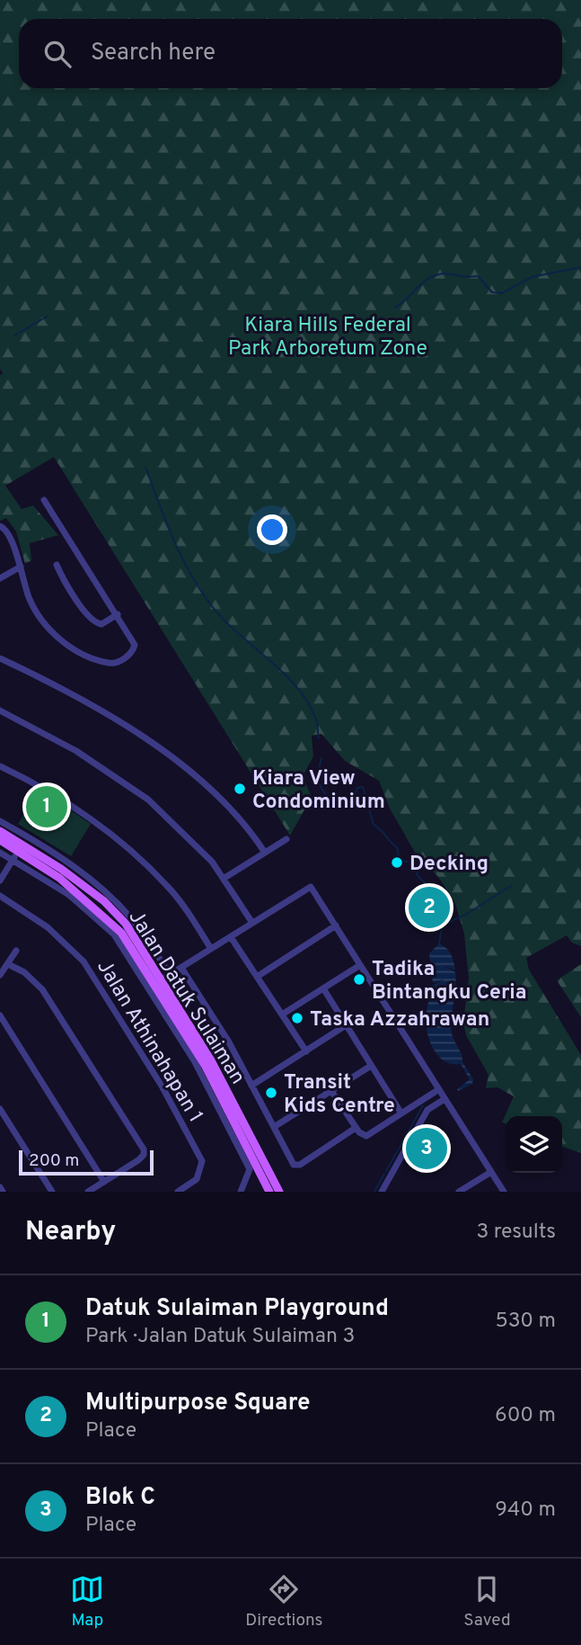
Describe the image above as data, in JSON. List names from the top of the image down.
{
  "streets": {
    "main road": ["Jalan Datuk Sulaiman"],
    "street": ["Jalan Athinahapan 1"]
  },
  "parks": ["Kiara Hills Federal Park Arboretum Zone"],
  "places": [
    "Kiara View Condominium",
    "Decking",
    "Tadika Bintangku Ceria",
    "Taska Azzahrawan",
    "Transit Kids Centre"
  ],
  "scale_bar": "200 m",
  "page": {
    "search": "Search here",
    "pins": ["1", "2", "3"],
    "scale": "200 m",
    "heading": ["Nearby", "3 results"],
    "list": [
      {
        "mark": "1",
        "name": "Datuk Sulaiman Playground",
        "note": "Park · Jalan Datuk Sulaiman 3",
        "value": "530 m"
      },
      {
        "mark": "2",
        "name": "Multipurpose Square",
        "note": "Place",
        "value": "600 m"
      },
      {
        "mark": "3",
        "name": "Blok C",
        "note": "Place",
        "value": "940 m"
      }
    ],
    "nav": ["Map", "Directions", "Saved"]
  }
}
